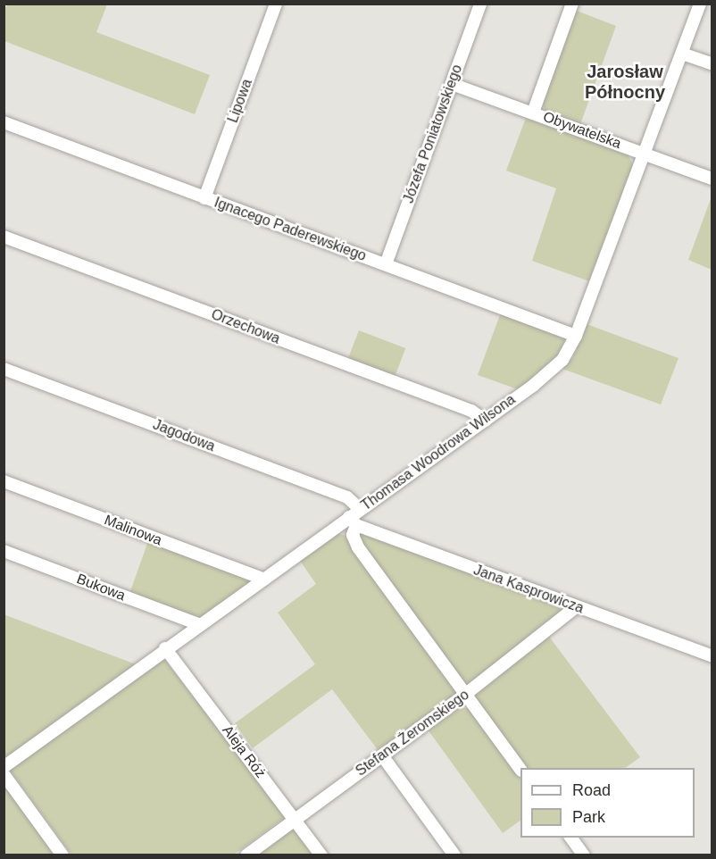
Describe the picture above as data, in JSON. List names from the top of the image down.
{
  "streets": {
    "street": [
      "Lipowa",
      "Obywatelska",
      "Józefa Poniatowskiego",
      "Ignacego Paderewskiego",
      "Orzechowa",
      "Jagodowa",
      "Thomasa Woodrowa Wilsona",
      "Malinowa",
      "Bukowa",
      "Jana Kasprowicza",
      "Stefana Żeromskiego",
      "Aleja Róż"
    ]
  },
  "crossings": [
    ["Lipowa", "Ignacego Paderewskiego"],
    ["Obywatelska", "Józefa Poniatowskiego"],
    ["Obywatelska", "Thomasa Woodrowa Wilsona"],
    ["Józefa Poniatowskiego", "Ignacego Paderewskiego"],
    ["Ignacego Paderewskiego", "Thomasa Woodrowa Wilsona"],
    ["Orzechowa", "Thomasa Woodrowa Wilsona"],
    ["Jagodowa", "Thomasa Woodrowa Wilsona"],
    ["Thomasa Woodrowa Wilsona", "Malinowa"],
    ["Thomasa Woodrowa Wilsona", "Bukowa"],
    ["Thomasa Woodrowa Wilsona", "Jana Kasprowicza"],
    ["Thomasa Woodrowa Wilsona", "Aleja Róż"],
    ["Jana Kasprowicza", "Stefana Żeromskiego"],
    ["Stefana Żeromskiego", "Aleja Róż"]
  ],
  "districts": ["Jarosław Północny"],
  "legend": ["Road", "Park"]
}
